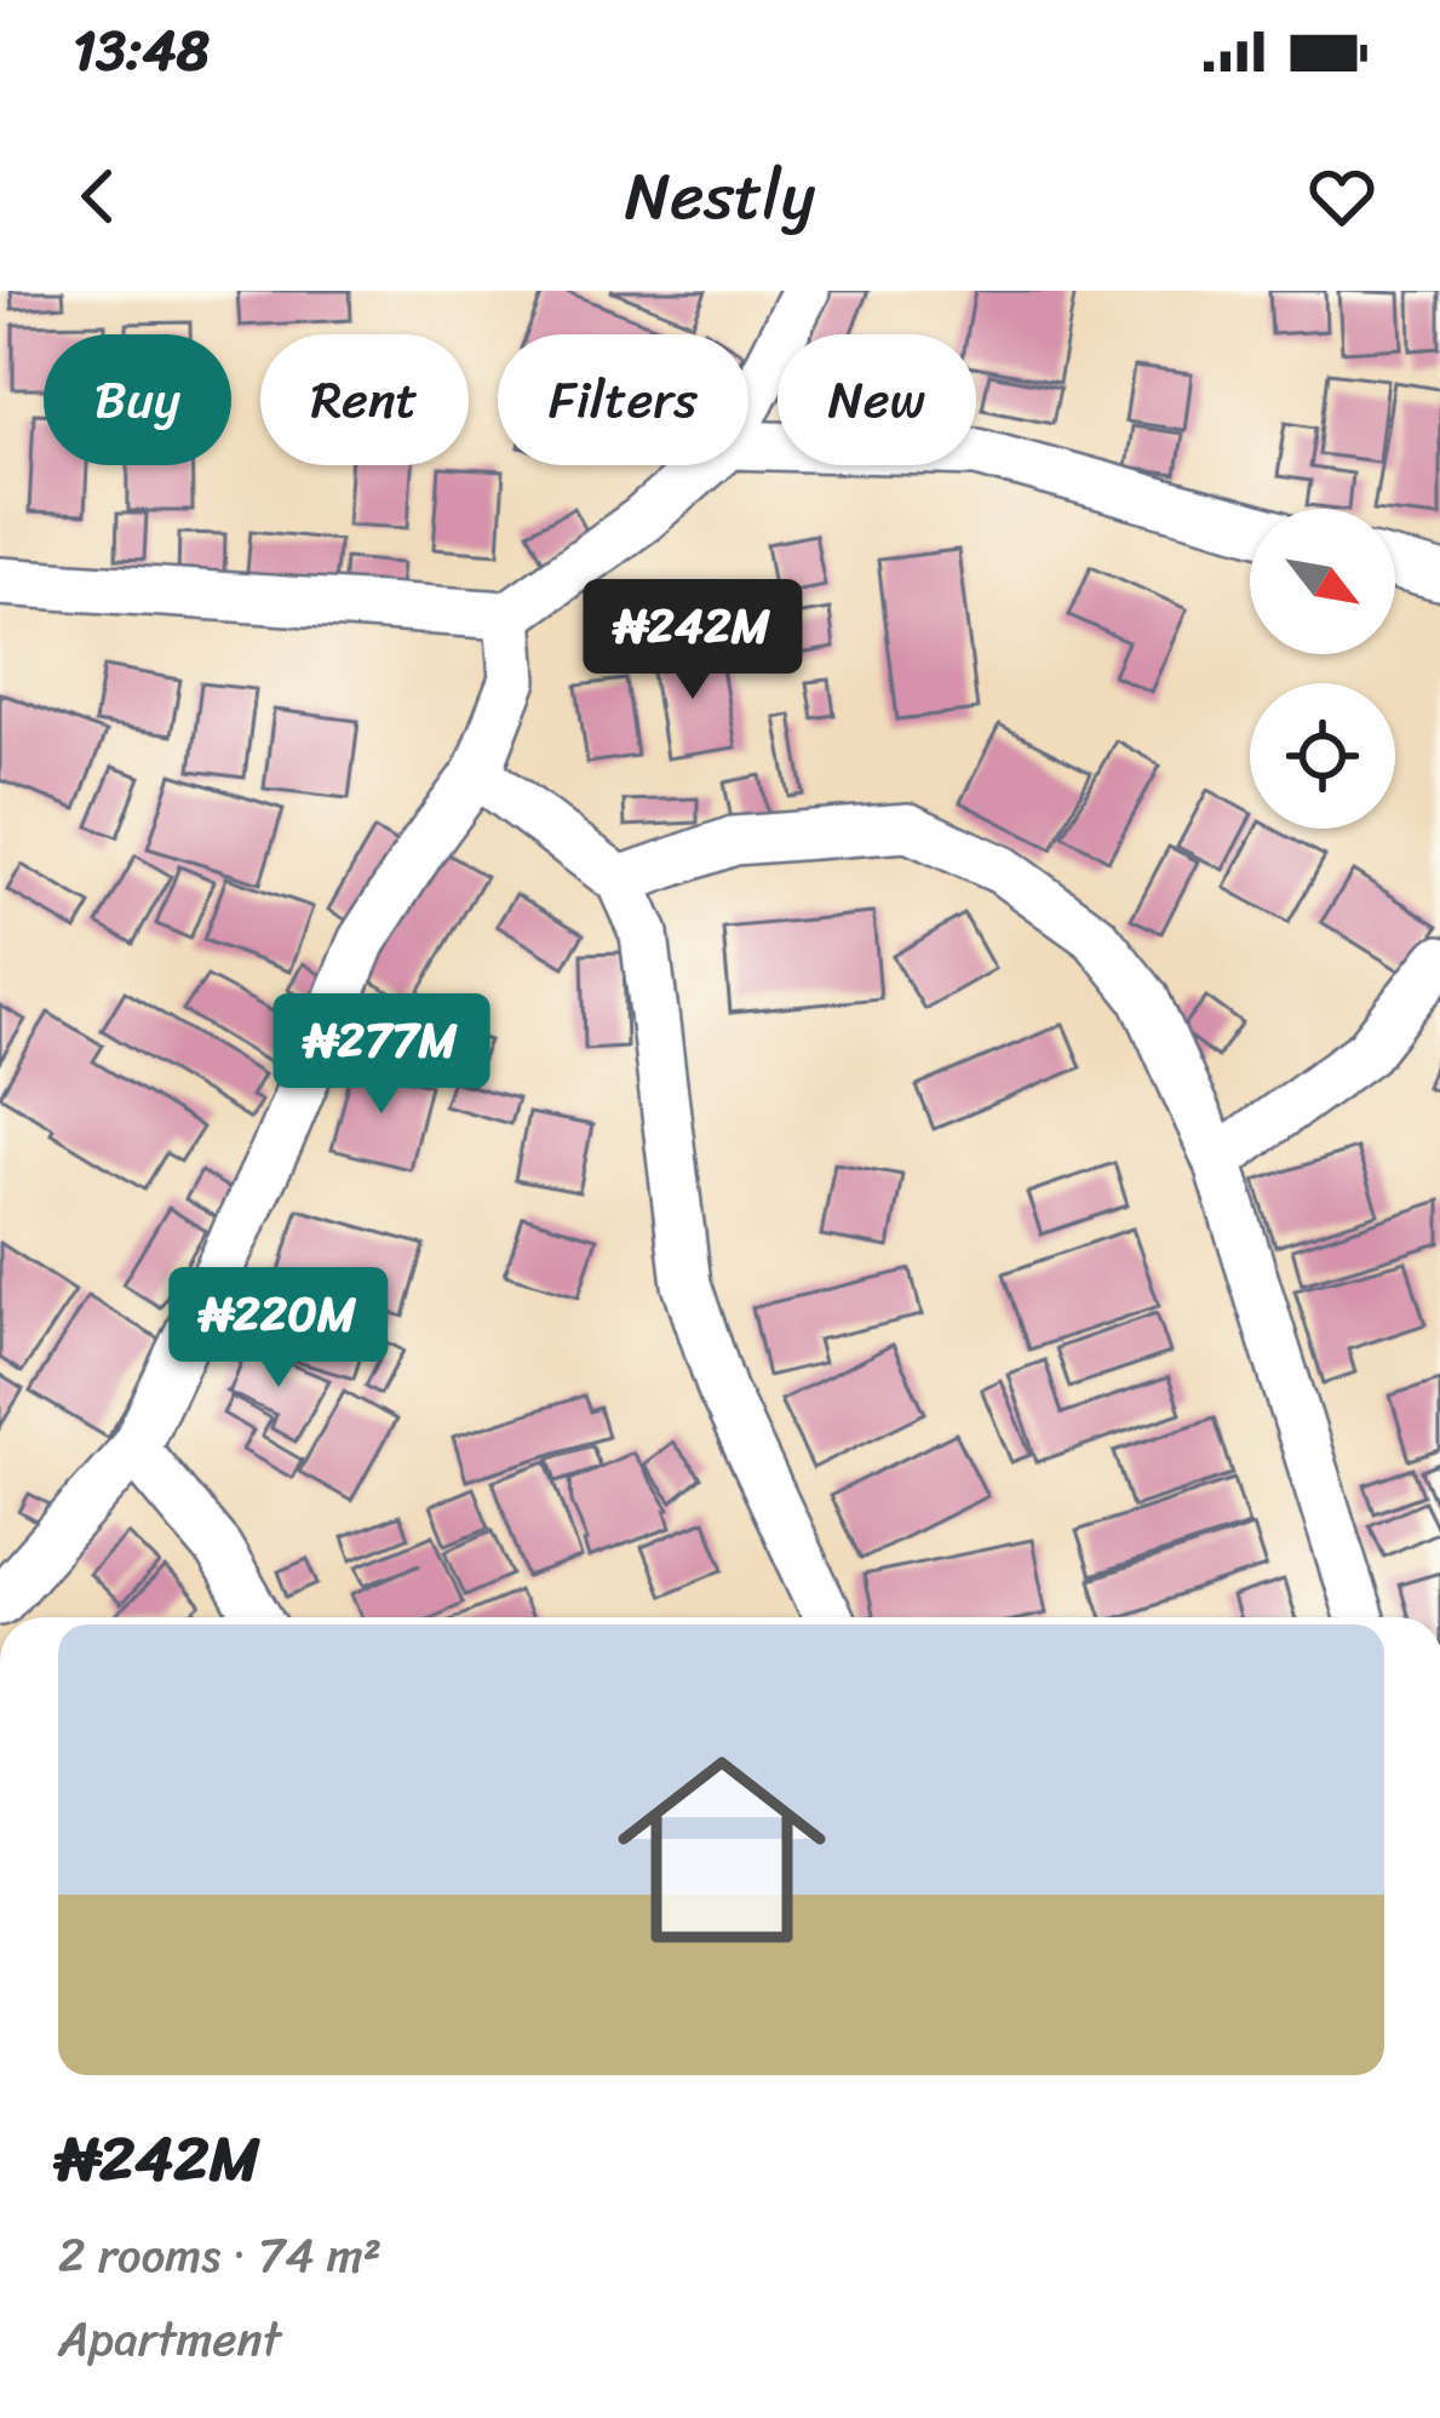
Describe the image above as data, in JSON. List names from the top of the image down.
{
  "north": "bottom right",
  "page": {
    "status": "13:48",
    "header": "Nestly",
    "chip": [
      "Buy",
      "Rent",
      "Filters",
      "New"
    ],
    "price": ["₦242M", "₦277M", "₦220M"],
    "list": [
      {
        "name": "₦242M",
        "note": "2 rooms · 74 m² · Apartment"
      }
    ]
  }
}
